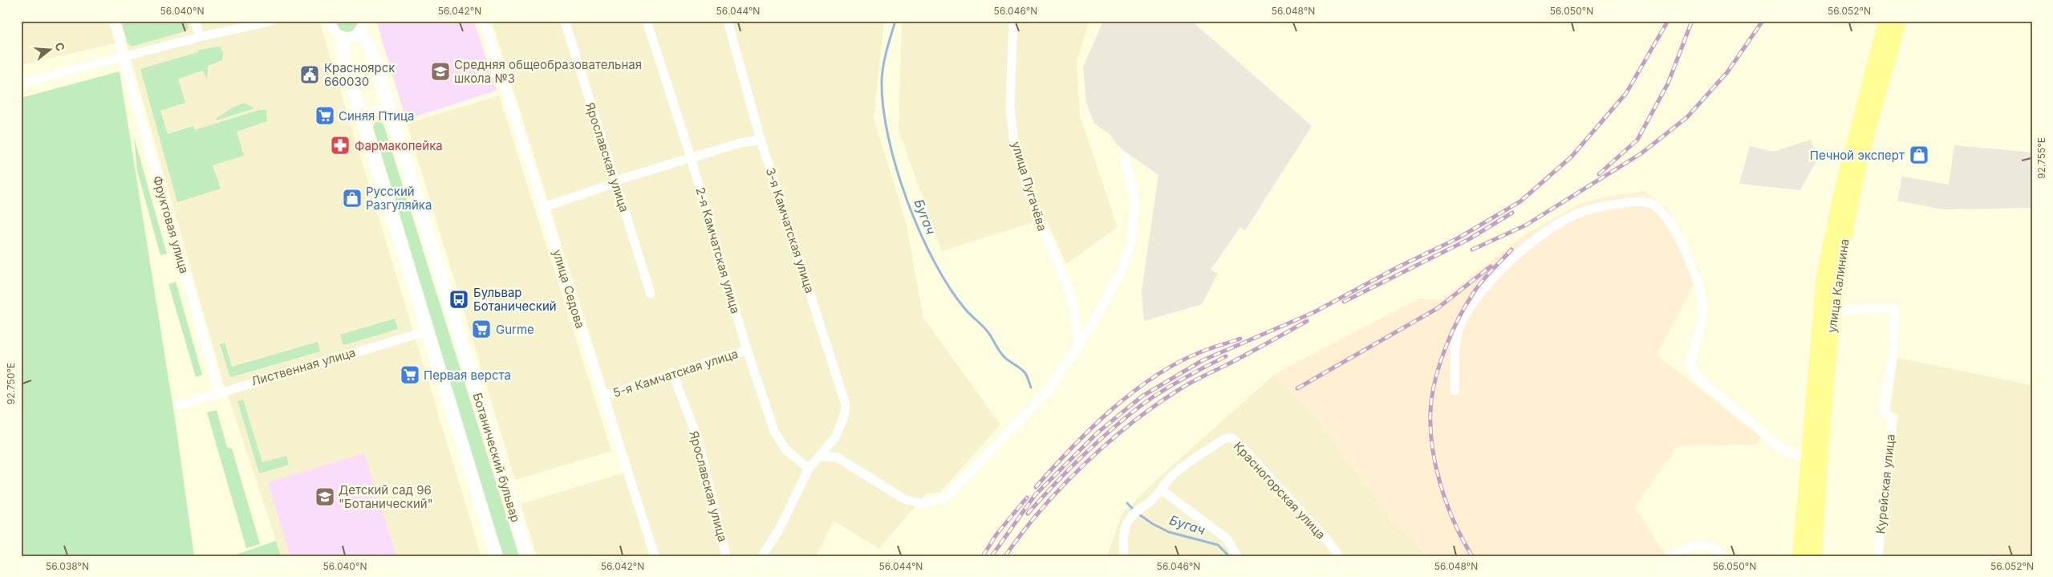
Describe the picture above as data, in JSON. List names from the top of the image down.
{
  "streets": {
    "main road": ["улица Калинина"],
    "street": [
      "Ярославская улица",
      "улица Пугачёва",
      "Фруктовая улица",
      "3-я Камчатская улица",
      "2-я Камчатская улица",
      "улица Седова",
      "Лиственная улица",
      "5-я Камчатская улица",
      "Ботанический бульвар",
      "Курейская улица",
      "Красногорская улица"
    ]
  },
  "crossings": [
    ["Ярославская улица", "5-я Камчатская улица"],
    ["Фруктовая улица", "Лиственная улица"],
    ["3-я Камчатская улица", "2-я Камчатская улица"],
    ["2-я Камчатская улица", "5-я Камчатская улица"],
    ["улица Калинина", "Курейская улица"],
    ["улица Седова", "5-я Камчатская улица"]
  ],
  "water": ["Бугач"],
  "places": {
    "school or university": ["Средняя общеобразовательная школа №3", "Детский сад 96 \"Ботанический\""],
    "public building": ["Красноярск 660030"],
    "supermarket": ["Синяя Птица", "Gurme", "Первая верста"],
    "pharmacy": ["Фармакопейка"],
    "shop": ["Печной эксперт", "Русский Разгуляйка"],
    "bus stop": ["Бульвар Ботанический"]
  },
  "north": "right",
  "coordinates": [
    "56.040°N",
    "56.042°N",
    "56.044°N",
    "56.046°N",
    "56.048°N",
    "56.050°N",
    "56.052°N",
    "92.755°E",
    "92.750°E",
    "56.038°N"
  ]
}
